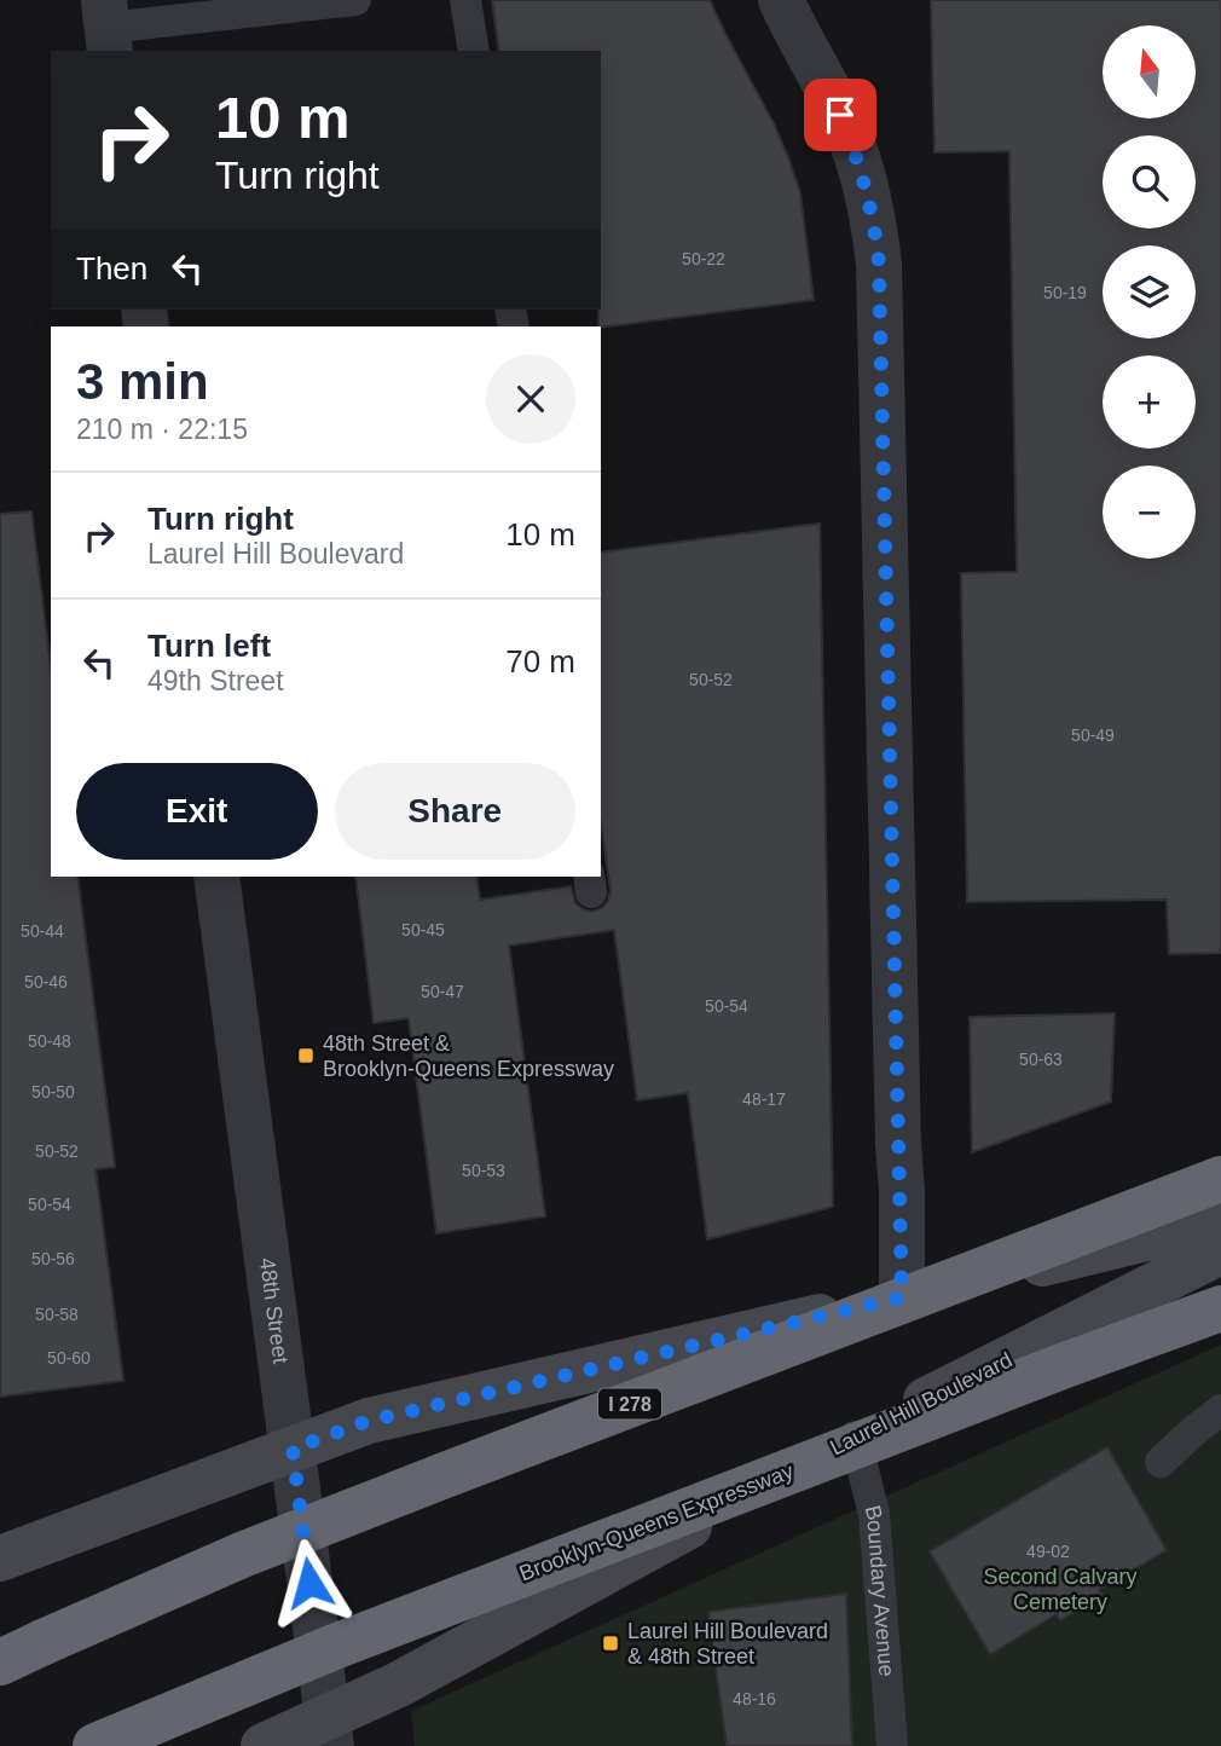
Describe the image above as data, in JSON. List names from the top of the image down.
{
  "streets": {
    "highway": ["I 278", "Brooklyn-Queens Expressway"],
    "main road": ["Laurel Hill Boulevard"],
    "street": ["48th Street"],
    "lane": ["Boundary Avenue"]
  },
  "crossings": [
    ["48th Street", "Laurel Hill Boulevard"],
    ["Laurel Hill Boulevard", "Boundary Avenue"]
  ],
  "parks": ["Second Calvary Cemetery"],
  "places": {
    "transit": ["48th Street & Brooklyn-Queens Expressway", "Laurel Hill Boulevard & 48th Street"]
  },
  "house_numbers": [
    "50-22",
    "50-19",
    "50-52",
    "50-49",
    "50-45",
    "50-44",
    "50-46",
    "50-47",
    "50-54",
    "50-48",
    "50-63",
    "50-50",
    "48-17",
    "50-52",
    "50-53",
    "50-54",
    "50-56",
    "50-58",
    "50-60",
    "49-02",
    "48-16"
  ],
  "north": "top",
  "page": {
    "map_buttons": ["+", "−"],
    "turn": ["10 m", "Turn right"],
    "then": "Then",
    "heading": ["3 min", "210 m · 22:15"],
    "list": [
      {
        "name": "Turn right",
        "note": "Laurel Hill Boulevard",
        "value": "10 m"
      },
      {
        "name": "Turn left",
        "note": "49th Street",
        "value": "70 m"
      }
    ],
    "buttons": ["Exit", "Share"]
  }
}
